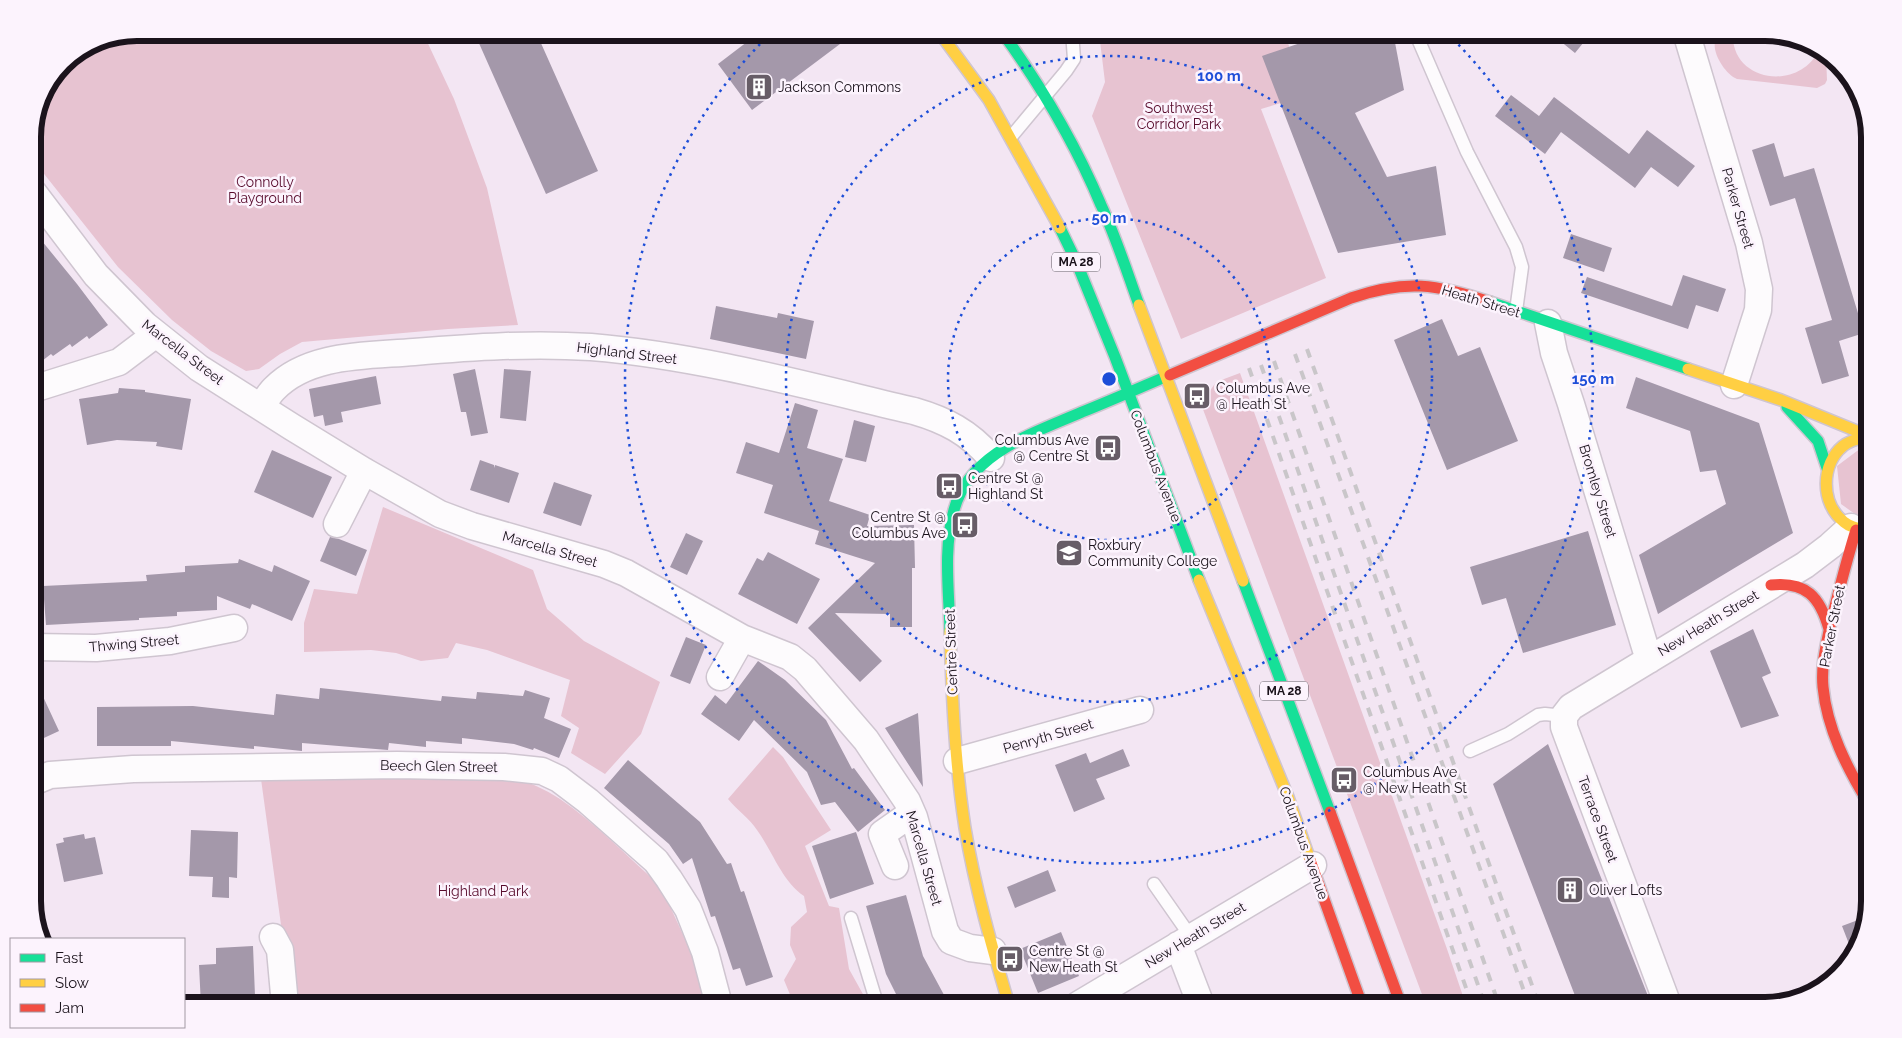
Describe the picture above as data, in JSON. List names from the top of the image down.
{
  "streets": {
    "main road": [
      "Parker Street",
      "MA 28",
      "Heath Street",
      "Columbus Avenue",
      "Centre Street"
    ],
    "street": [
      "Marcella Street",
      "Highland Street",
      "Bromley Street",
      "New Heath Street",
      "Thwing Street",
      "Penryth Street",
      "Beech Glen Street",
      "Terrace Street"
    ]
  },
  "crossings": [
    ["Parker Street", "Heath Street"],
    ["Parker Street", "New Heath Street"],
    ["MA 28", "Heath Street"],
    ["Heath Street", "Columbus Avenue"],
    ["Heath Street", "Bromley Street"],
    ["Heath Street", "Centre Street"],
    ["Marcella Street", "Highland Street"],
    ["Marcella Street", "Centre Street"],
    ["Highland Street", "Centre Street"],
    ["Columbus Avenue", "New Heath Street"],
    ["Columbus Avenue", "Centre Street"],
    ["Bromley Street", "New Heath Street"],
    ["New Heath Street", "Terrace Street"],
    ["Centre Street", "Penryth Street"]
  ],
  "parks": ["Southwest Corridor Park", "Connolly Playground", "Highland Park"],
  "places": {
    "building": ["Jackson Commons", "Oliver Lofts"],
    "bus stop": [
      "Columbus Ave @ Heath St",
      "Columbus Ave @ Centre St",
      "Centre St @ Highland St",
      "Centre St @ Columbus Ave",
      "Columbus Ave @ New Heath St",
      "Centre St @ New Heath St"
    ],
    "school or university": ["Roxbury Community College"]
  },
  "legend": ["Fast", "Slow", "Jam"],
  "rings": ["100 m", "50 m", "150 m"]
}
